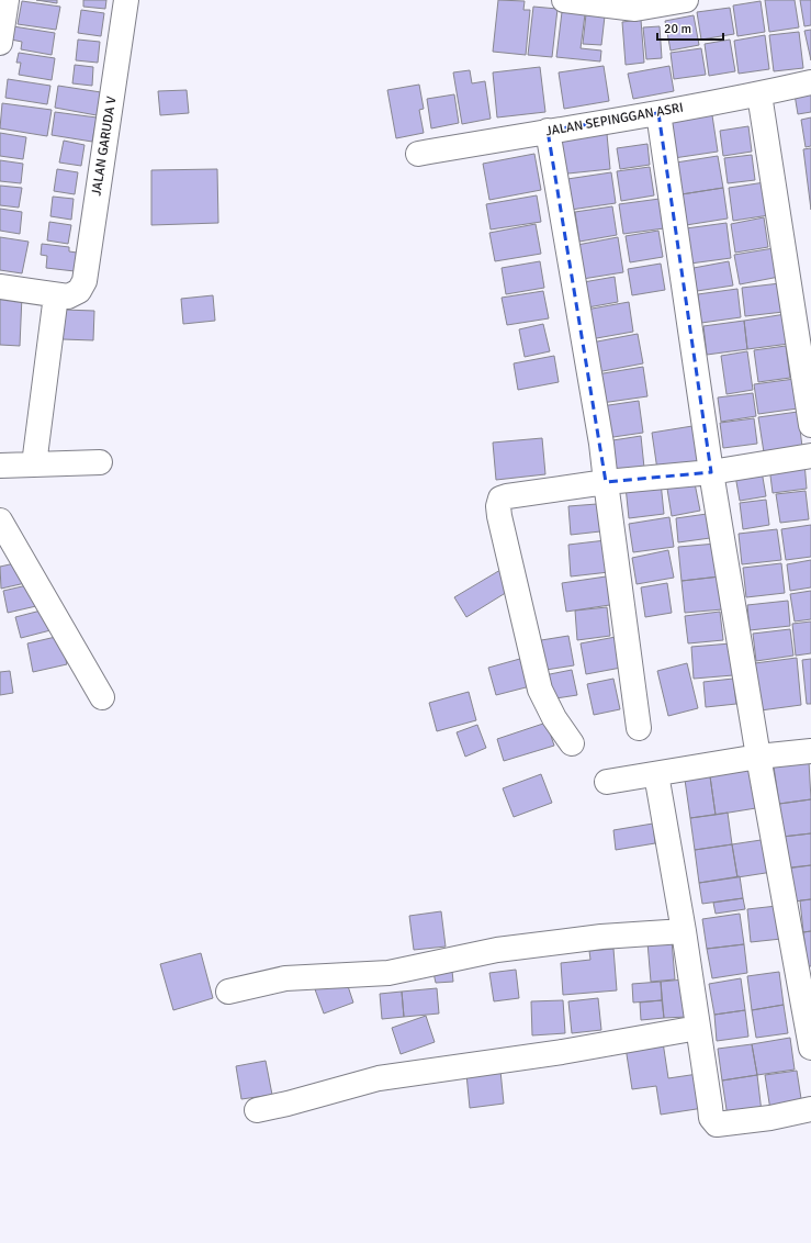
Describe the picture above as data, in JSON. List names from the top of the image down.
{
  "streets": {
    "street": ["JALAN SEPINGGAN ASRI", "JALAN GARUDA V"]
  },
  "scale_bar": "20 m"
}
